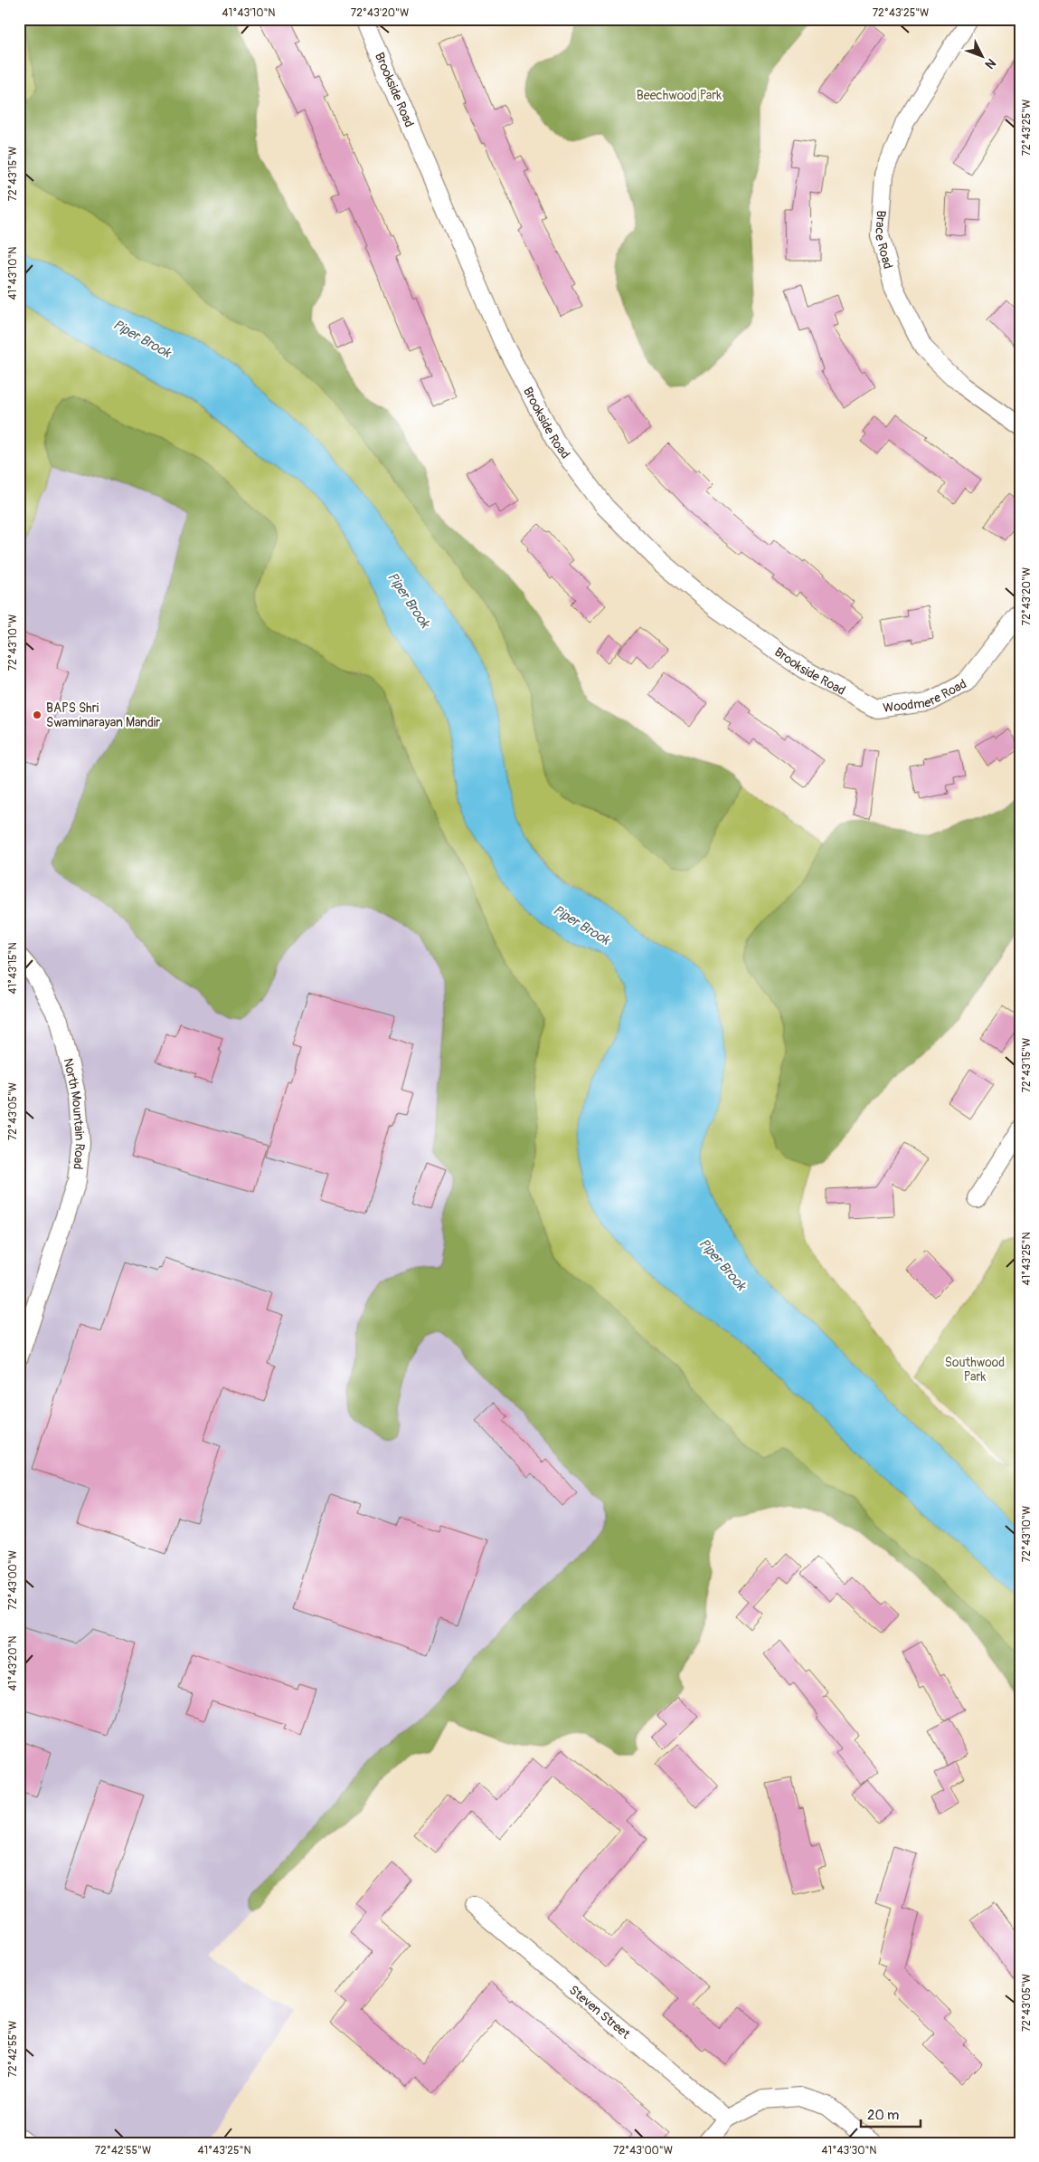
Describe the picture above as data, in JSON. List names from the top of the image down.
{
  "streets": {
    "street": [
      "Brookside Road",
      "Brace Road",
      "Woodmere Road",
      "North Mountain Road",
      "Steven Street"
    ]
  },
  "crossings": [
    ["Brookside Road", "Woodmere Road"]
  ],
  "water": ["Piper Brook"],
  "parks": ["Beechwood Park", "Southwood Park"],
  "places": ["BAPS Shri Swaminarayan Mandir"],
  "scale_bar": "20 m",
  "north": "bottom right",
  "coordinates": [
    "41°43'10\"N",
    "72°43'20\"W",
    "72°43'25\"W",
    "72°43'15\"W",
    "72°43'10\"W",
    "41°43'15\"N",
    "72°43'05\"W",
    "41°43'25\"N",
    "72°43'00\"W",
    "41°43'20\"N",
    "72°42'55\"W",
    "41°43'30\"N"
  ]
}
